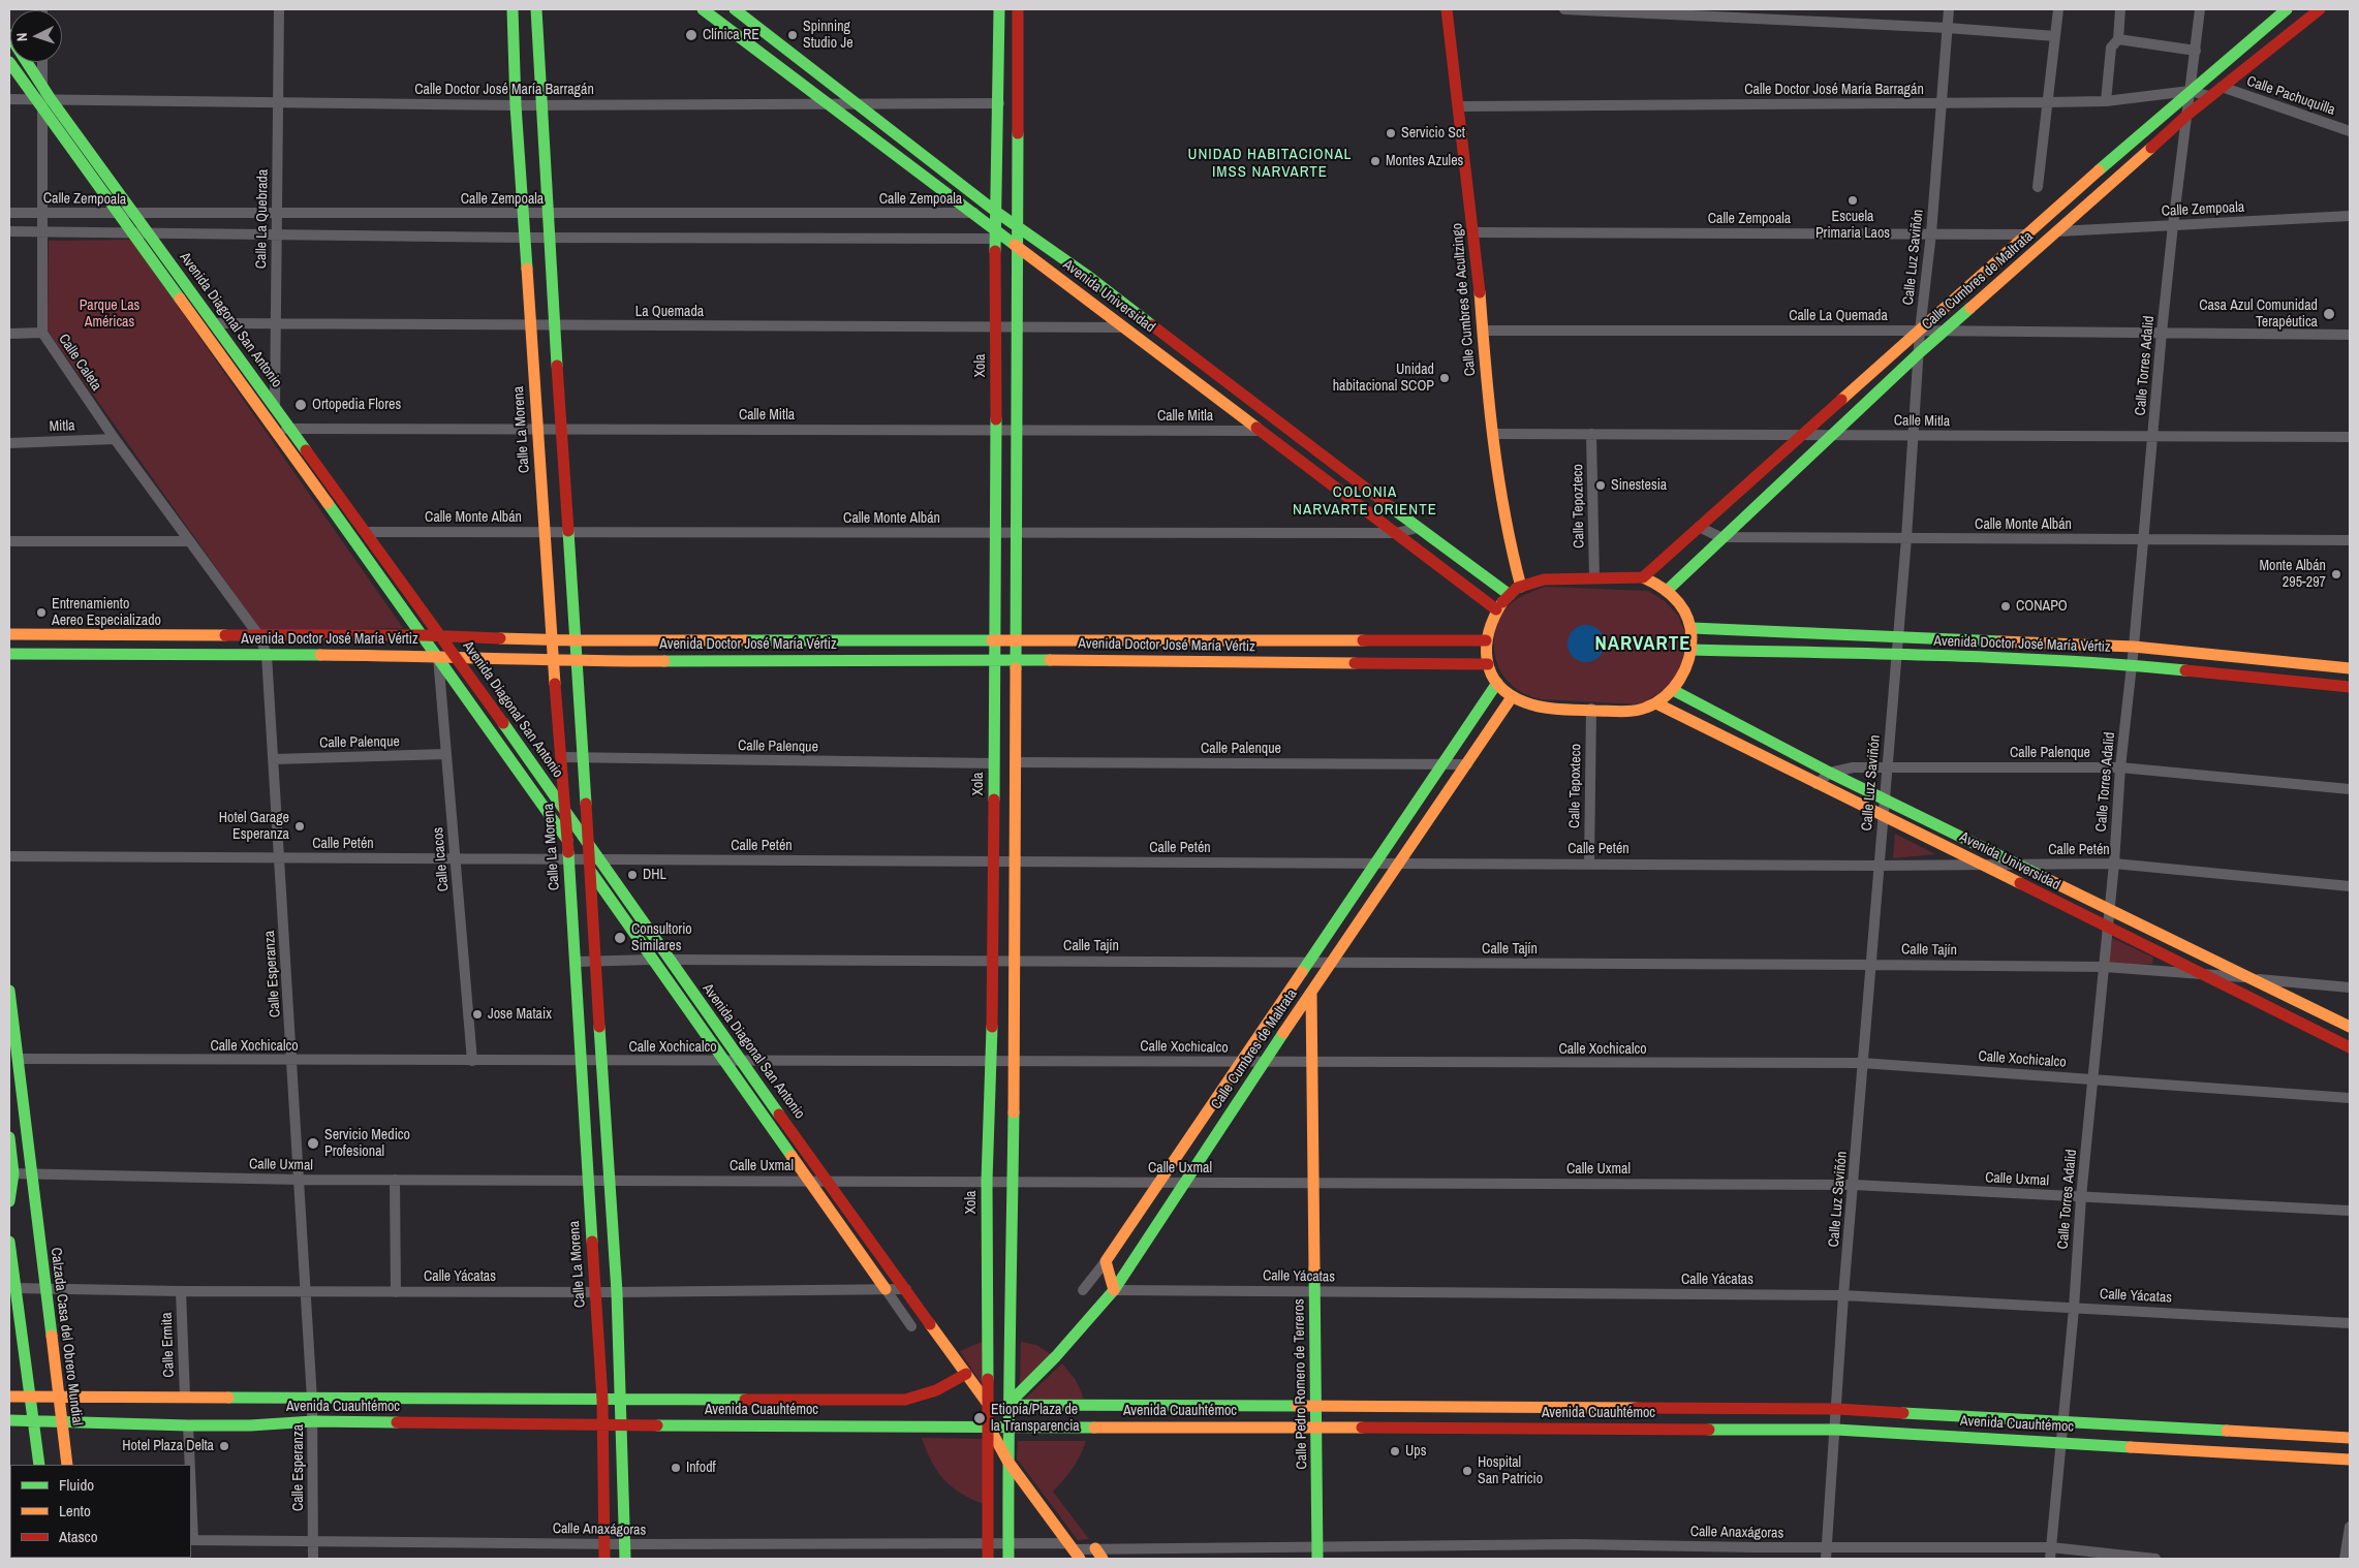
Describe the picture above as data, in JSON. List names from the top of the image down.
{
  "streets": {
    "main road": [
      "Calle Cumbres de Maltrata",
      "Avenida Universidad",
      "Calle Cumbres de Acultzingo",
      "Avenida Diagonal San Antonio",
      "Xola",
      "Calle La Morena",
      "Avenida Doctor José María Vértiz",
      "Calzada Casa del Obrero Mundial",
      "Calle Pedro Romero de Terreros",
      "Avenida Cuauhtémoc"
    ],
    "street": [
      "Calle Doctor José María Barragán",
      "Calle Pachuquilla",
      "Calle Zempoala",
      "Calle La Quebrada",
      "Calle Luz Saviñón",
      "La Quemada",
      "Calle La Quemada",
      "Calle Caleta",
      "Calle Torres Adalid",
      "Calle Mitla",
      "Mitla",
      "Calle Tepozteco",
      "Calle Monte Albán",
      "Calle Palenque",
      "Calle Tepoxteco",
      "Calle Petén",
      "Calle Icacos",
      "Calle Tajín",
      "Calle Esperanza",
      "Calle Xochicalco",
      "Calle Uxmal",
      "Calle Yácatas",
      "Calle Ermita",
      "Calle Anaxágoras"
    ]
  },
  "crossings": [
    ["Calle Doctor José María Barragán", "Calle La Quebrada"],
    ["Calle Doctor José María Barragán", "Calle Luz Saviñón"],
    ["Calle Doctor José María Barragán", "Calle Cumbres de Maltrata"],
    ["Calle Doctor José María Barragán", "Avenida Universidad"],
    ["Calle Doctor José María Barragán", "Calle Cumbres de Acultzingo"],
    ["Calle Doctor José María Barragán", "Avenida Diagonal San Antonio"],
    ["Calle Doctor José María Barragán", "Calle Caleta"],
    ["Calle Doctor José María Barragán", "Xola"],
    ["Calle Doctor José María Barragán", "Calle Torres Adalid"],
    ["Calle Doctor José María Barragán", "Calle La Morena"],
    ["Calle Pachuquilla", "Calle Cumbres de Maltrata"],
    ["Calle Zempoala", "Calle La Quebrada"],
    ["Calle Zempoala", "Calle Luz Saviñón"],
    ["Calle Zempoala", "Calle Cumbres de Maltrata"],
    ["Calle Zempoala", "Avenida Universidad"],
    ["Calle Zempoala", "Calle Cumbres de Acultzingo"],
    ["Calle Zempoala", "Avenida Diagonal San Antonio"],
    ["Calle Zempoala", "Calle Caleta"],
    ["Calle Zempoala", "Xola"],
    ["Calle Zempoala", "Calle Torres Adalid"],
    ["Calle Zempoala", "Calle La Morena"],
    ["Calle La Quebrada", "La Quemada"],
    ["Calle La Quebrada", "Avenida Diagonal San Antonio"],
    ["Calle La Quebrada", "Calle Mitla"],
    ["Calle Luz Saviñón", "Calle Cumbres de Maltrata"],
    ["Calle Luz Saviñón", "Avenida Universidad"],
    ["Calle Luz Saviñón", "Calle La Quemada"],
    ["Calle Luz Saviñón", "Calle Mitla"],
    ["Calle Luz Saviñón", "Calle Monte Albán"],
    ["Calle Luz Saviñón", "Avenida Doctor José María Vértiz"],
    ["Calle Luz Saviñón", "Calle Palenque"],
    ["Calle Luz Saviñón", "Calle Petén"],
    ["Calle Luz Saviñón", "Calle Tajín"],
    ["Calle Luz Saviñón", "Calle Xochicalco"],
    ["Calle Luz Saviñón", "Calle Uxmal"],
    ["Calle Luz Saviñón", "Calle Yácatas"],
    ["Calle Luz Saviñón", "Avenida Cuauhtémoc"],
    ["Calle Luz Saviñón", "Calle Anaxágoras"],
    ["Calle Cumbres de Maltrata", "Avenida Universidad"],
    ["Calle Cumbres de Maltrata", "Calle Cumbres de Acultzingo"],
    ["Calle Cumbres de Maltrata", "Calle La Quemada"],
    ["Calle Cumbres de Maltrata", "Calle Torres Adalid"],
    ["Calle Cumbres de Maltrata", "Calle Mitla"],
    ["Calle Cumbres de Maltrata", "Calle Tepozteco"],
    ["Calle Cumbres de Maltrata", "Calle Monte Albán"],
    ["Calle Cumbres de Maltrata", "Avenida Doctor José María Vértiz"],
    ["Calle Cumbres de Maltrata", "Calle Palenque"],
    ["Calle Cumbres de Maltrata", "Calle Tepoxteco"],
    ["Calle Cumbres de Maltrata", "Calle Petén"],
    ["Calle Cumbres de Maltrata", "Calle Tajín"],
    ["Calle Cumbres de Maltrata", "Calle Xochicalco"],
    ["Calle Cumbres de Maltrata", "Calle Uxmal"],
    ["Calle Cumbres de Maltrata", "Calle Yácatas"],
    ["Calle Cumbres de Maltrata", "Calle Pedro Romero de Terreros"],
    ["Calle Cumbres de Maltrata", "Avenida Cuauhtémoc"],
    ["Avenida Universidad", "Calle Cumbres de Acultzingo"],
    ["Avenida Universidad", "La Quemada"],
    ["Avenida Universidad", "Xola"],
    ["Avenida Universidad", "Calle Torres Adalid"],
    ["Avenida Universidad", "Calle Mitla"],
    ["Avenida Universidad", "Calle Tepozteco"],
    ["Avenida Universidad", "Calle Monte Albán"],
    ["Avenida Universidad", "Avenida Doctor José María Vértiz"],
    ["Avenida Universidad", "Calle Palenque"],
    ["Avenida Universidad", "Calle Tepoxteco"],
    ["Avenida Universidad", "Calle Petén"],
    ["Avenida Universidad", "Calle Tajín"],
    ["Calle Cumbres de Acultzingo", "Calle La Quemada"],
    ["Calle Cumbres de Acultzingo", "Calle Mitla"],
    ["Calle Cumbres de Acultzingo", "Calle Tepozteco"],
    ["Calle Cumbres de Acultzingo", "Avenida Doctor José María Vértiz"],
    ["Calle Cumbres de Acultzingo", "Calle Tepoxteco"],
    ["La Quemada", "Avenida Diagonal San Antonio"],
    ["La Quemada", "Xola"],
    ["La Quemada", "Calle La Morena"],
    ["Calle La Quemada", "Calle Torres Adalid"],
    ["Avenida Diagonal San Antonio", "Calle Caleta"],
    ["Avenida Diagonal San Antonio", "Xola"],
    ["Avenida Diagonal San Antonio", "Calle Mitla"],
    ["Avenida Diagonal San Antonio", "Calle La Morena"],
    ["Avenida Diagonal San Antonio", "Calle Monte Albán"],
    ["Avenida Diagonal San Antonio", "Avenida Doctor José María Vértiz"],
    ["Avenida Diagonal San Antonio", "Calle Petén"],
    ["Avenida Diagonal San Antonio", "Calle Icacos"],
    ["Avenida Diagonal San Antonio", "Calle Tajín"],
    ["Avenida Diagonal San Antonio", "Calle Xochicalco"],
    ["Avenida Diagonal San Antonio", "Calle Uxmal"],
    ["Avenida Diagonal San Antonio", "Calle Yácatas"],
    ["Avenida Diagonal San Antonio", "Avenida Cuauhtémoc"],
    ["Calle Caleta", "Mitla"],
    ["Calle Caleta", "Avenida Doctor José María Vértiz"],
    ["Calle Caleta", "Calle Esperanza"],
    ["Xola", "Calle Mitla"],
    ["Xola", "Calle Monte Albán"],
    ["Xola", "Avenida Doctor José María Vértiz"],
    ["Xola", "Calle Palenque"],
    ["Xola", "Calle Petén"],
    ["Xola", "Calle Tajín"],
    ["Xola", "Calle Xochicalco"],
    ["Xola", "Calle Uxmal"],
    ["Xola", "Avenida Cuauhtémoc"],
    ["Xola", "Calle Anaxágoras"],
    ["Calle Torres Adalid", "Calle Mitla"],
    ["Calle Torres Adalid", "Calle Monte Albán"],
    ["Calle Torres Adalid", "Avenida Doctor José María Vértiz"],
    ["Calle Torres Adalid", "Calle Palenque"],
    ["Calle Torres Adalid", "Calle Petén"],
    ["Calle Torres Adalid", "Calle Tajín"],
    ["Calle Torres Adalid", "Calle Xochicalco"],
    ["Calle Torres Adalid", "Calle Uxmal"],
    ["Calle Torres Adalid", "Calle Yácatas"],
    ["Calle Torres Adalid", "Avenida Cuauhtémoc"],
    ["Calle Torres Adalid", "Calle Anaxágoras"],
    ["Calle Mitla", "Calle La Morena"],
    ["Calle Mitla", "Calle Tepozteco"],
    ["Calle La Morena", "Calle Monte Albán"],
    ["Calle La Morena", "Avenida Doctor José María Vértiz"],
    ["Calle La Morena", "Calle Palenque"],
    ["Calle La Morena", "Calle Petén"],
    ["Calle La Morena", "Calle Xochicalco"],
    ["Calle La Morena", "Calle Uxmal"],
    ["Calle La Morena", "Calle Yácatas"],
    ["Calle La Morena", "Avenida Cuauhtémoc"],
    ["Calle La Morena", "Calle Anaxágoras"],
    ["Calle Tepozteco", "Avenida Doctor José María Vértiz"],
    ["Calle Tepozteco", "Calle Tepoxteco"],
    ["Avenida Doctor José María Vértiz", "Calle Tepoxteco"],
    ["Avenida Doctor José María Vértiz", "Calle Icacos"],
    ["Avenida Doctor José María Vértiz", "Calle Esperanza"],
    ["Calle Palenque", "Calle Icacos"],
    ["Calle Palenque", "Calle Esperanza"],
    ["Calle Tepoxteco", "Calle Petén"],
    ["Calle Petén", "Calle Icacos"],
    ["Calle Petén", "Calle Esperanza"],
    ["Calle Icacos", "Calle Xochicalco"],
    ["Calle Esperanza", "Calle Xochicalco"],
    ["Calle Esperanza", "Calle Uxmal"],
    ["Calle Esperanza", "Calle Yácatas"],
    ["Calle Esperanza", "Avenida Cuauhtémoc"],
    ["Calle Esperanza", "Calle Anaxágoras"],
    ["Calle Xochicalco", "Calzada Casa del Obrero Mundial"],
    ["Calle Xochicalco", "Calle Pedro Romero de Terreros"],
    ["Calle Uxmal", "Calzada Casa del Obrero Mundial"],
    ["Calle Uxmal", "Calle Pedro Romero de Terreros"],
    ["Calle Yácatas", "Calzada Casa del Obrero Mundial"],
    ["Calle Yácatas", "Calle Ermita"],
    ["Calle Yácatas", "Calle Pedro Romero de Terreros"],
    ["Calzada Casa del Obrero Mundial", "Avenida Cuauhtémoc"],
    ["Calle Ermita", "Avenida Cuauhtémoc"],
    ["Calle Pedro Romero de Terreros", "Avenida Cuauhtémoc"],
    ["Calle Pedro Romero de Terreros", "Calle Anaxágoras"]
  ],
  "districts": ["UNIDAD HABITACIONAL IMSS NARVARTE", "COLONIA NARVARTE ORIENTE", "NARVARTE"],
  "parks": ["Parque Las Américas"],
  "places": [
    "Clínica RE",
    "Spinning Studio Je",
    "Servicio Sct",
    "Montes Azules",
    "Escuela Primaria Laos",
    "Casa Azul Comunidad Terapéutica",
    "Unidad habitacional SCOP",
    "Ortopedia Flores",
    "Sinestesia",
    "Monte Albán 295-297",
    "CONAPO",
    "Entrenamiento Aereo Especializado",
    "Hotel Garage Esperanza",
    "DHL",
    "Consultorio Similares",
    "Jose Mataix",
    "Servicio Medico Profesional",
    "Etiopía/Plaza de la Transparencia",
    "Hotel Plaza Delta",
    "Ups",
    "Infodf",
    "Hospital San Patricio"
  ],
  "legend": ["Fluido", "Lento", "Atasco"],
  "north": "left"
}
